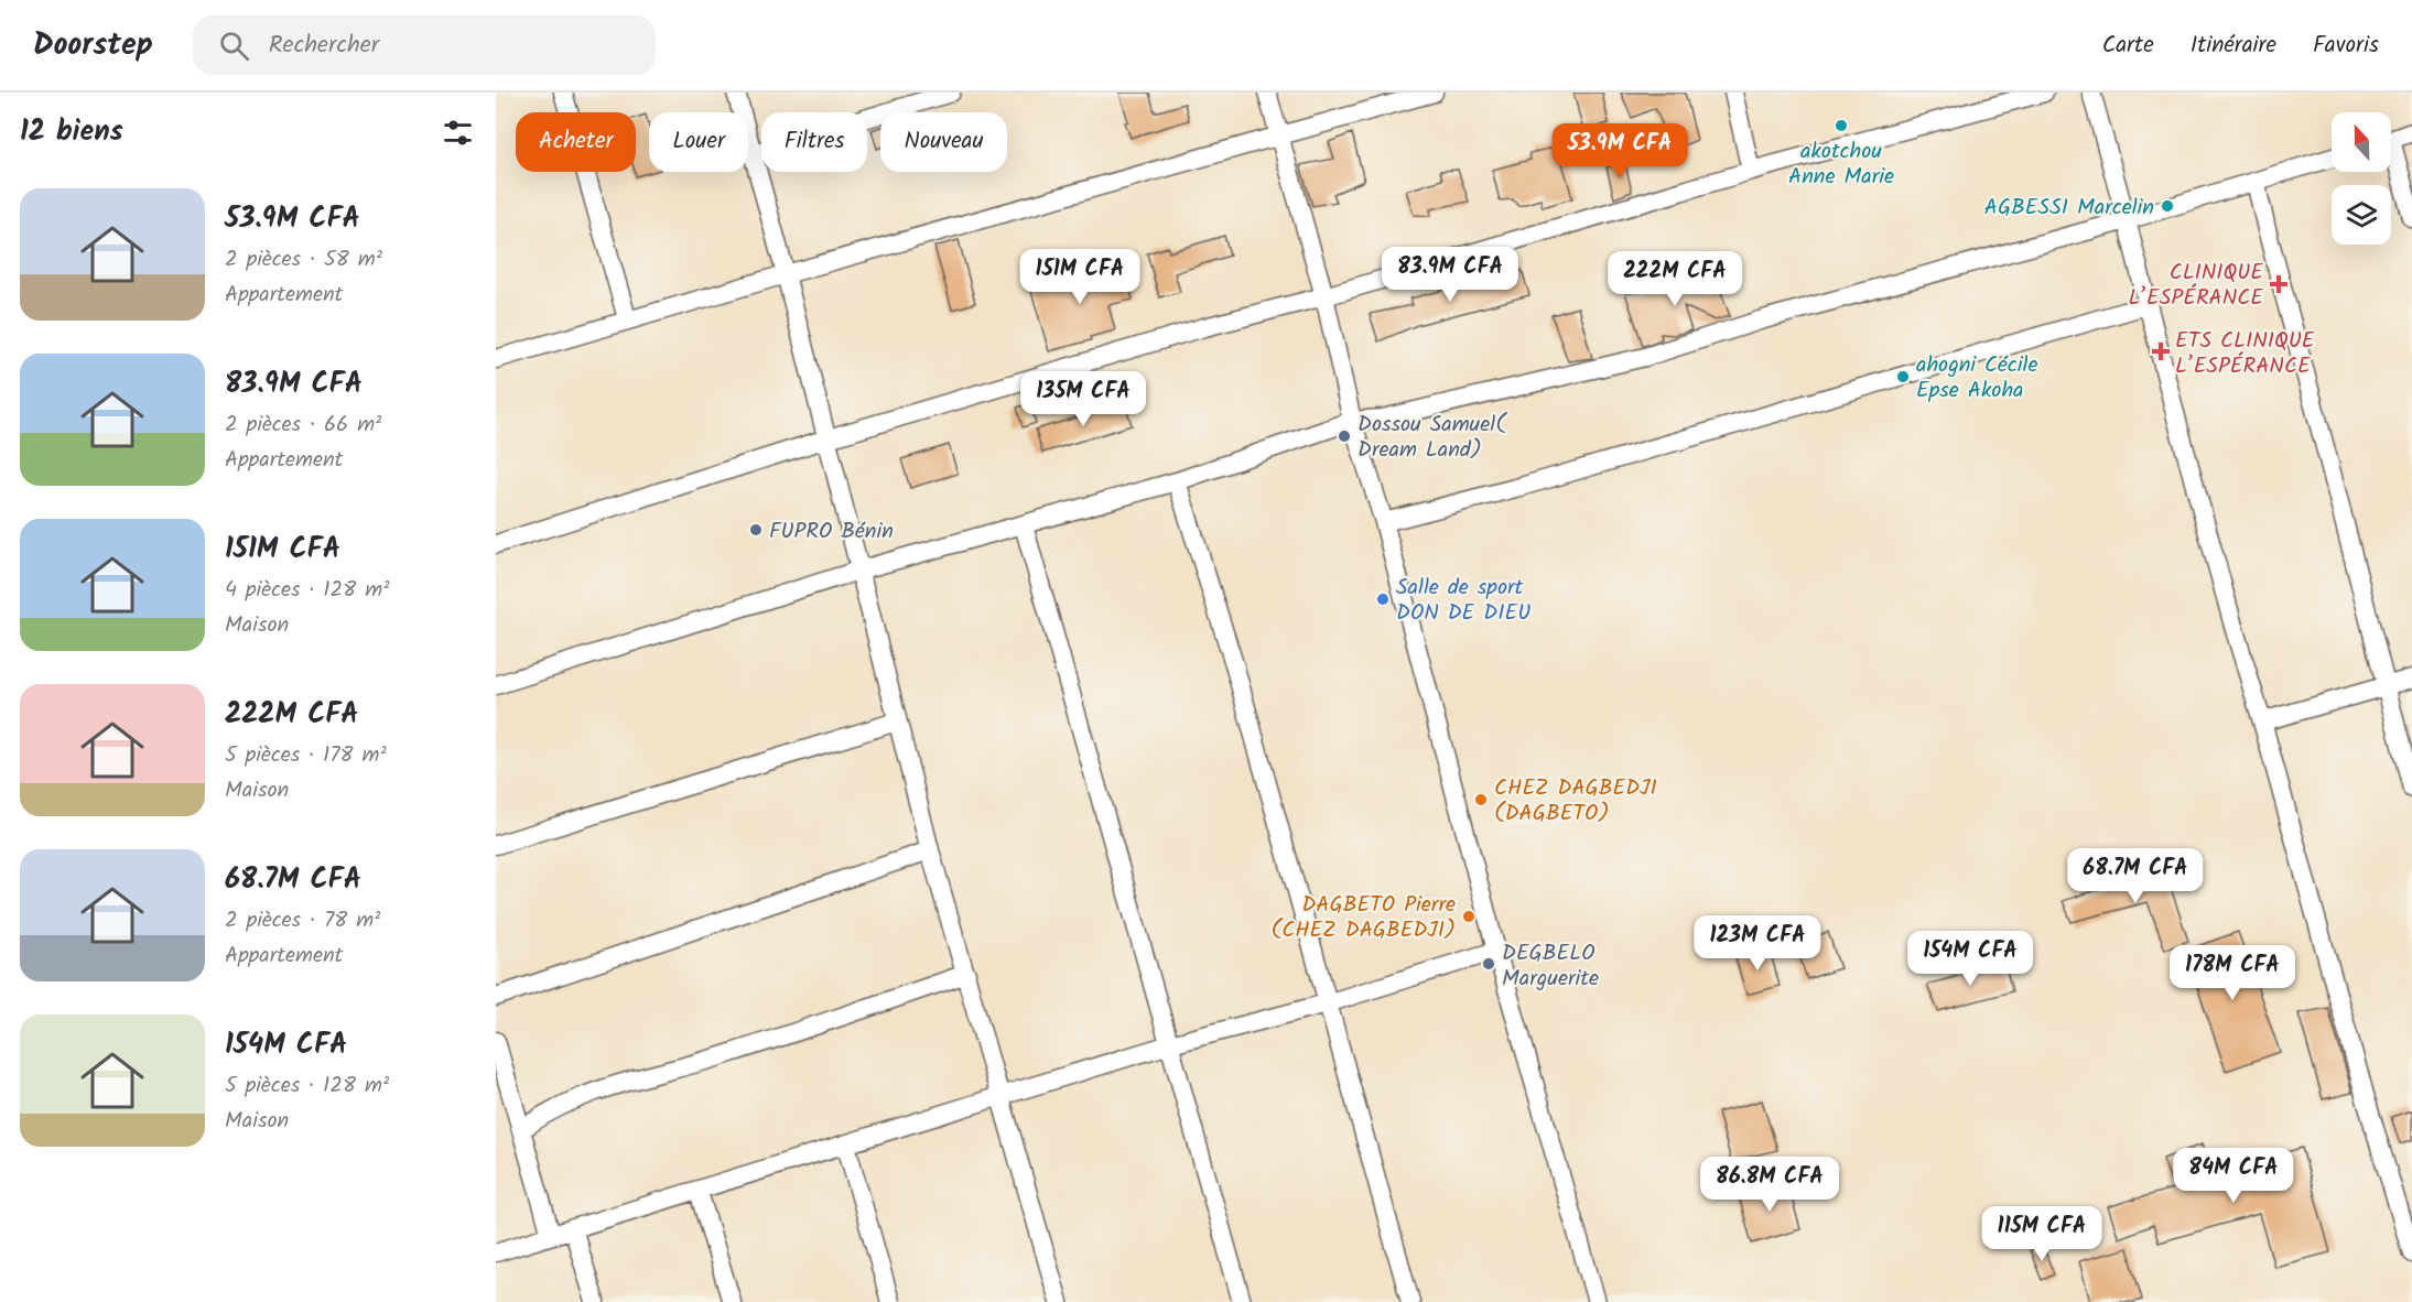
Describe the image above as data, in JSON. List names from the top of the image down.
{
  "places": {
    "other": [
      "akotchou Anne Marie",
      "AGBESSI Marcelin",
      "ahogni Cécile Epse Akoha",
      "Dossou Samuel( Dream Land)",
      "FUPRO Bénin",
      "Salle de sport DON DE DIEU",
      "CHEZ DAGBEDJI (DAGBETO)",
      "DAGBETO Pierre (CHEZ DAGBEDJI)",
      "DEGBELO Marguerite"
    ],
    "health": ["CLINIQUE L’ESPÉRANCE", "ETS CLINIQUE L’ESPÉRANCE"]
  },
  "north": "top",
  "page": {
    "header": "Doorstep",
    "search": "Rechercher",
    "nav": ["Carte", "Itinéraire", "Favoris"],
    "heading": "12 biens",
    "chip": [
      "Acheter",
      "Louer",
      "Filtres",
      "Nouveau"
    ],
    "price": [
      "53.9M CFA",
      "83.9M CFA",
      "151M CFA",
      "222M CFA",
      "135M CFA",
      "68.7M CFA",
      "123M CFA",
      "154M CFA",
      "178M CFA",
      "84M CFA",
      "86.8M CFA",
      "115M CFA"
    ],
    "list": [
      {
        "name": "53.9M CFA",
        "note": "2 pièces · 58 m² · Appartement"
      },
      {
        "name": "83.9M CFA",
        "note": "2 pièces · 66 m² · Appartement"
      },
      {
        "name": "151M CFA",
        "note": "4 pièces · 128 m² · Maison"
      },
      {
        "name": "222M CFA",
        "note": "5 pièces · 178 m² · Maison"
      },
      {
        "name": "68.7M CFA",
        "note": "2 pièces · 78 m² · Appartement"
      },
      {
        "name": "154M CFA",
        "note": "5 pièces · 128 m² · Maison"
      }
    ]
  }
}
